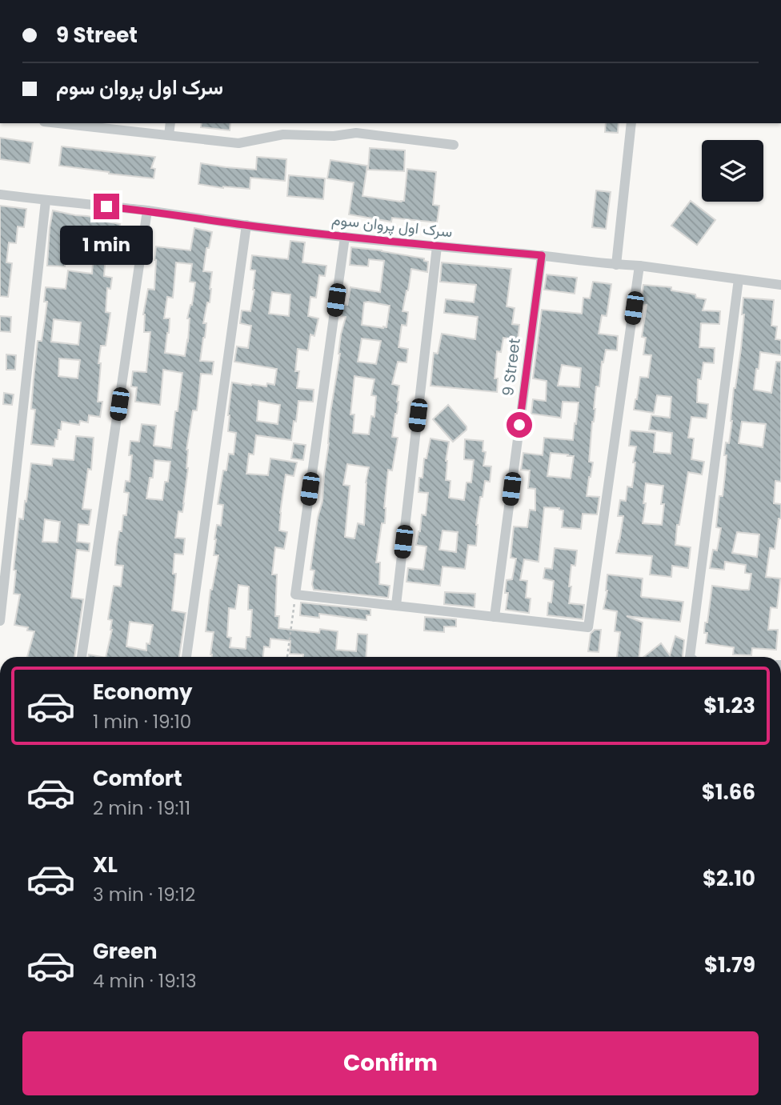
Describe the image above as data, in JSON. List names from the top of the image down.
{
  "streets": {
    "street": ["سرک اول پروان سوم", "9 Street"]
  },
  "crossings": [
    ["سرک اول پروان سوم", "9 Street"]
  ],
  "page": {
    "banner": ["9 Street", "سرک اول پروان سوم"],
    "bubble": "1 min",
    "list": [
      {
        "name": "Economy",
        "note": "1 min · 19:10",
        "value": "$1.23"
      },
      {
        "name": "Comfort",
        "note": "2 min · 19:11",
        "value": "$1.66"
      },
      {
        "name": "XL",
        "note": "3 min · 19:12",
        "value": "$2.10"
      },
      {
        "name": "Green",
        "note": "4 min · 19:13",
        "value": "$1.79"
      }
    ],
    "buttons": "Confirm"
  }
}
